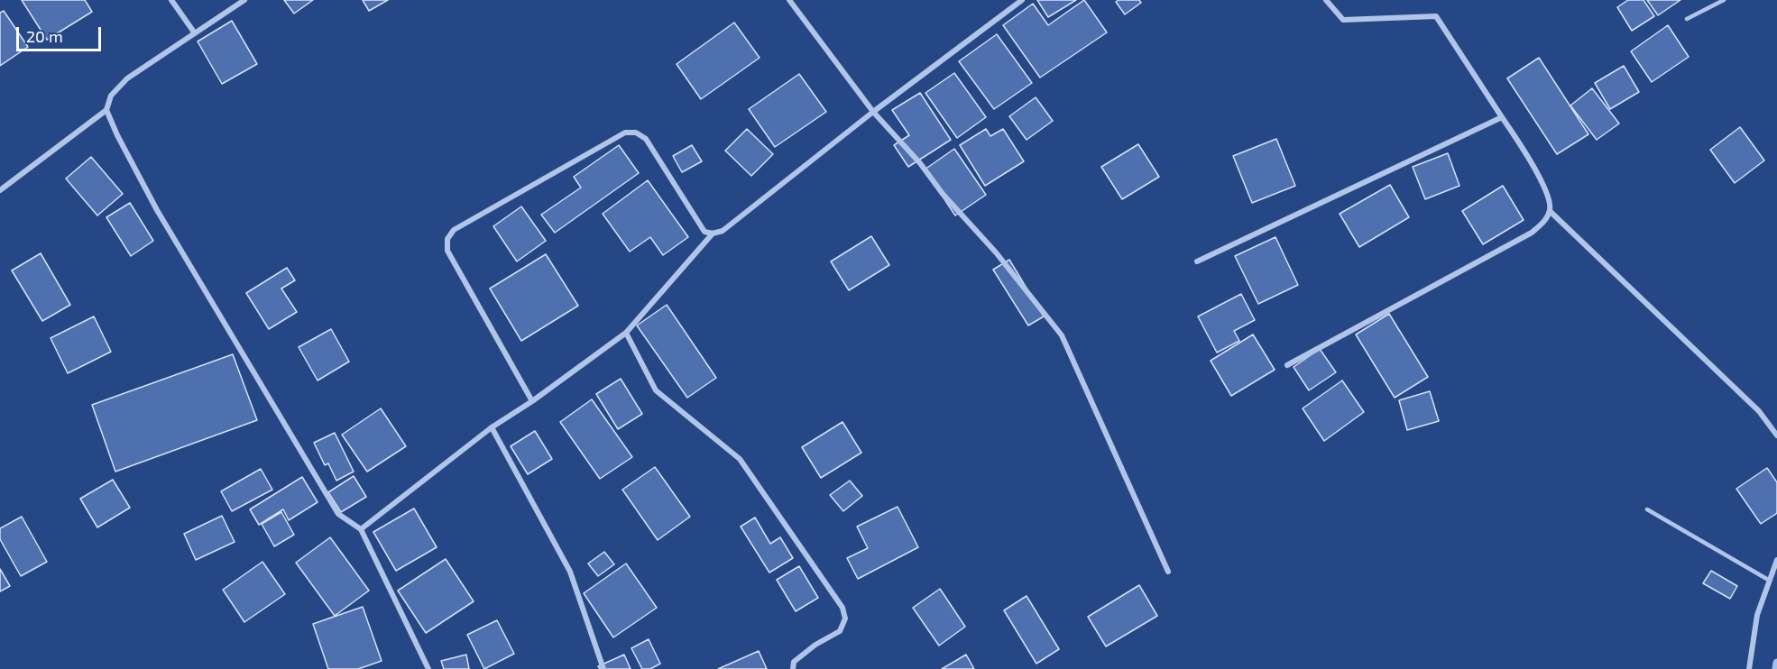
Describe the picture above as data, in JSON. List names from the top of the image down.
{
  "scale_bar": "20 m"
}
